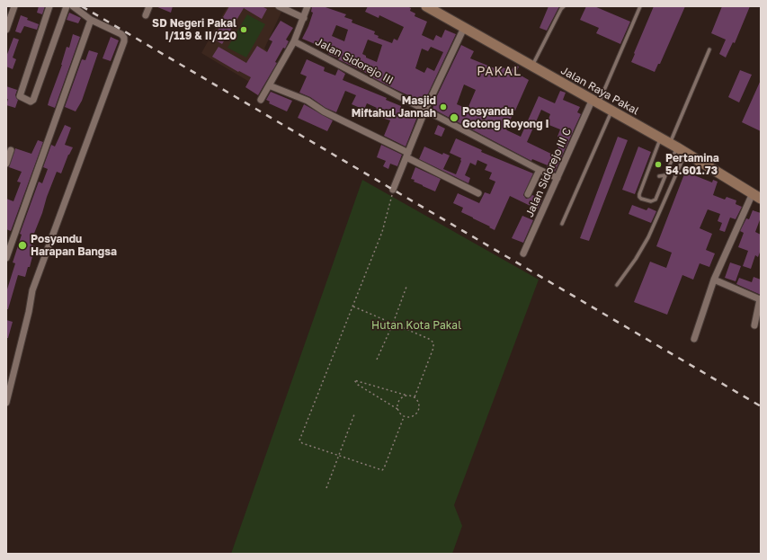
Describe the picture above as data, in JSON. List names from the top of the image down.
{
  "streets": {
    "main road": ["Jalan Raya Pakal"],
    "street": ["Jalan Sidorejo III", "Jalan Sidorejo III C"]
  },
  "crossings": [
    ["Jalan Sidorejo III", "Jalan Sidorejo III C"],
    ["Jalan Raya Pakal", "Jalan Sidorejo III C"]
  ],
  "districts": ["PAKAL"],
  "parks": ["Hutan Kota Pakal"],
  "places": [
    "SD Negeri Pakal I/119 & II/120",
    "Masjid Miftahul Jannah",
    "Posyandu Gotong Royong I",
    "Pertamina 54.601.73",
    "Posyandu Harapan Bangsa"
  ]
}
